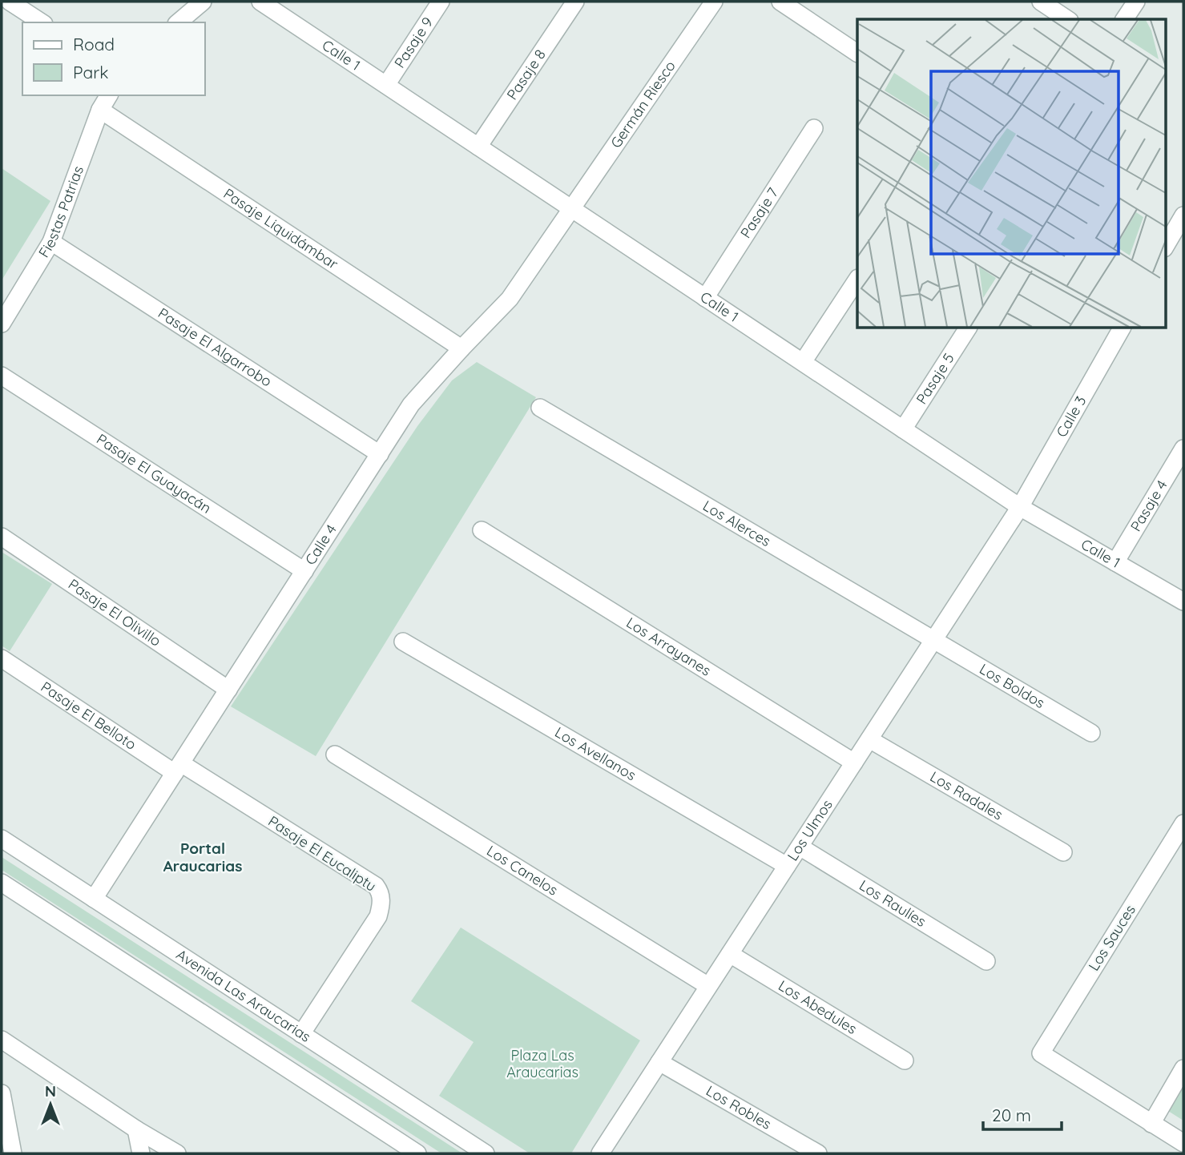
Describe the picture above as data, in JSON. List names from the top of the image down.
{
  "streets": {
    "street": [
      "Pasaje 9",
      "Calle 1",
      "Pasaje 8",
      "Germán Riesco",
      "Fiestas Patrias",
      "Pasaje 7",
      "Pasaje Liquidámbar",
      "Pasaje El Algarrobo",
      "Pasaje 5",
      "Calle 3",
      "Pasaje El Guayacán",
      "Pasaje 4",
      "Los Alerces",
      "Calle 4",
      "Pasaje El Olivillo",
      "Los Arrayanes",
      "Los Boldos",
      "Pasaje El Belloto",
      "Los Avellanos",
      "Los Radales",
      "Los Ulmos",
      "Pasaje El Eucaliptu",
      "Los Canelos",
      "Los Raulíes",
      "Los Sauces",
      "Avenida Las Araucarias",
      "Los Abedules",
      "Los Robles"
    ]
  },
  "crossings": [
    ["Pasaje 9", "Calle 1"],
    ["Calle 1", "Pasaje 8"],
    ["Calle 1", "Germán Riesco"],
    ["Calle 1", "Pasaje 7"],
    ["Calle 1", "Pasaje 5"],
    ["Calle 1", "Calle 3"],
    ["Calle 1", "Pasaje 4"],
    ["Calle 1", "Calle 4"],
    ["Calle 1", "Los Ulmos"],
    ["Germán Riesco", "Calle 4"],
    ["Fiestas Patrias", "Pasaje Liquidámbar"],
    ["Fiestas Patrias", "Pasaje El Algarrobo"],
    ["Pasaje Liquidámbar", "Calle 4"],
    ["Pasaje El Algarrobo", "Calle 4"],
    ["Calle 3", "Los Ulmos"],
    ["Pasaje El Guayacán", "Calle 4"],
    ["Los Alerces", "Los Boldos"],
    ["Los Alerces", "Los Ulmos"],
    ["Calle 4", "Pasaje El Olivillo"],
    ["Calle 4", "Pasaje El Belloto"],
    ["Calle 4", "Pasaje El Eucaliptu"],
    ["Calle 4", "Avenida Las Araucarias"],
    ["Los Arrayanes", "Los Ulmos"],
    ["Los Boldos", "Los Ulmos"],
    ["Pasaje El Belloto", "Pasaje El Eucaliptu"],
    ["Los Avellanos", "Los Ulmos"],
    ["Los Radales", "Los Ulmos"],
    ["Los Ulmos", "Los Canelos"],
    ["Los Ulmos", "Los Raulíes"],
    ["Los Ulmos", "Los Abedules"],
    ["Los Ulmos", "Los Robles"],
    ["Pasaje El Eucaliptu", "Avenida Las Araucarias"]
  ],
  "districts": ["Portal Araucarias"],
  "parks": ["Plaza Las Araucarias"],
  "legend": ["Road", "Park"],
  "scale_bar": "20 m",
  "north": "top"
}
